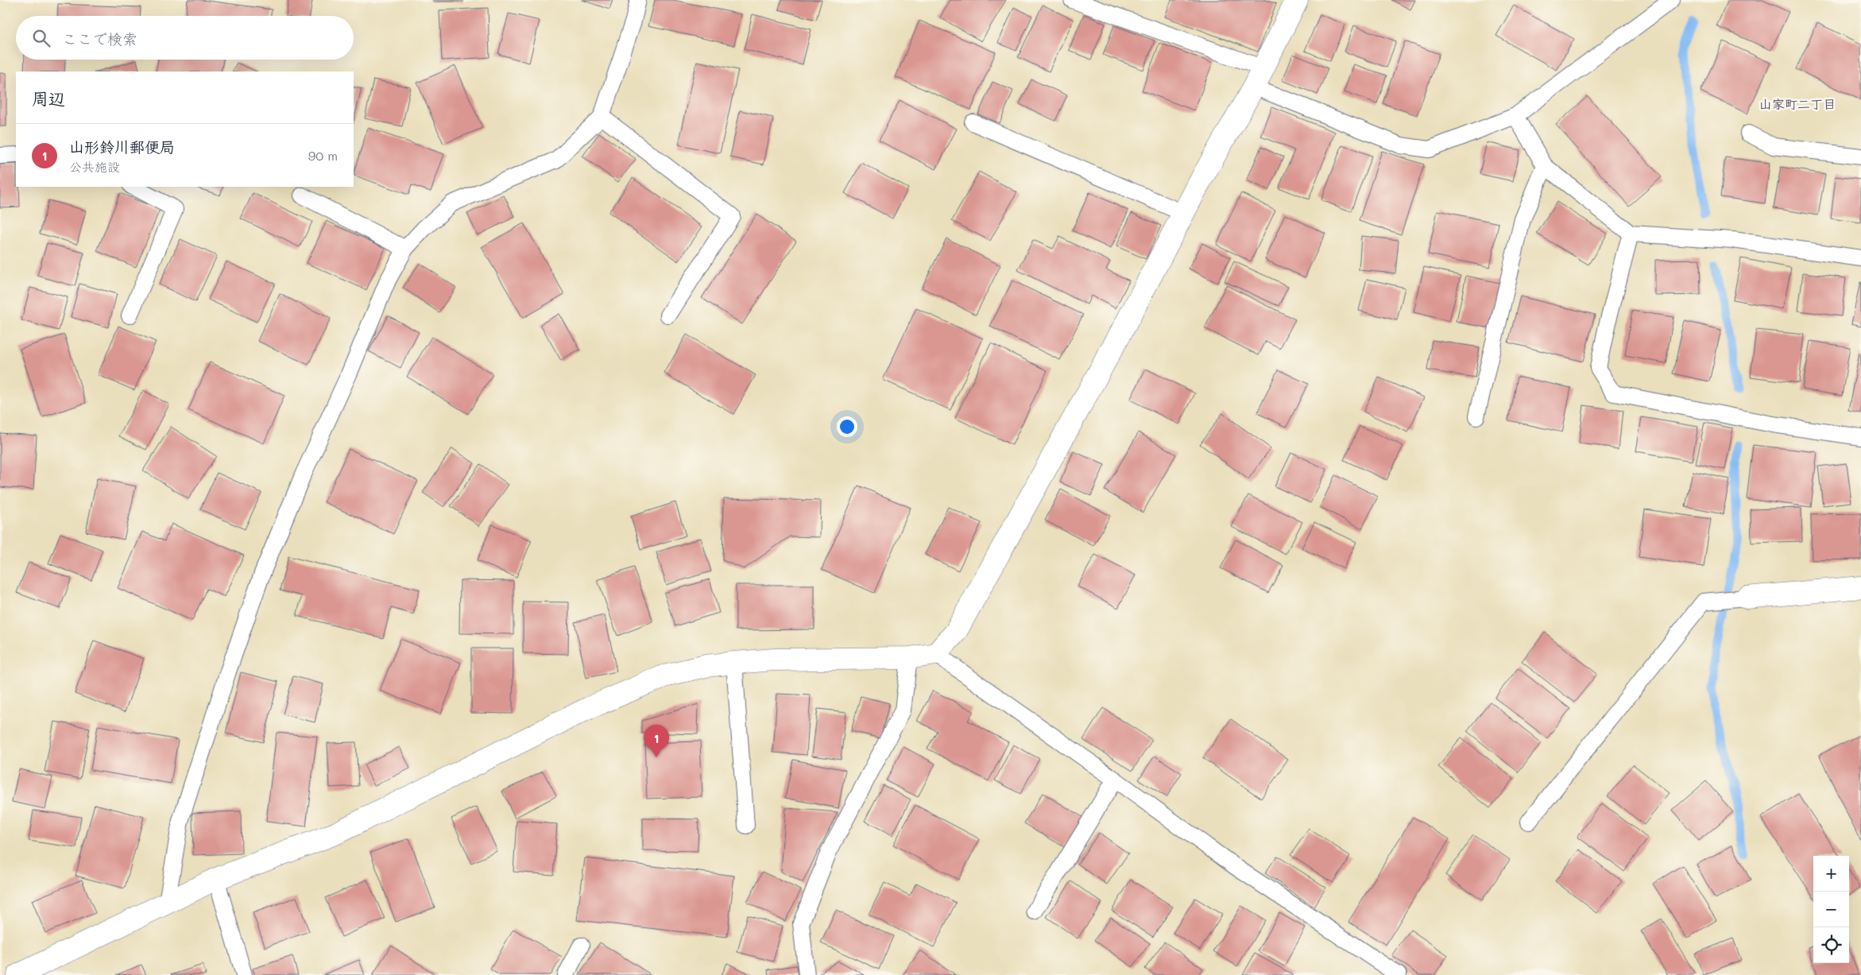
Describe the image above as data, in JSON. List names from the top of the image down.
{
  "districts": ["山家町二丁目"],
  "page": {
    "search": "ここで検索",
    "heading": "周辺",
    "list": [
      {
        "mark": "1",
        "name": "山形鈴川郵便局",
        "note": "公共施設",
        "value": "90 m"
      }
    ],
    "pins": "1",
    "map_buttons": ["+", "−"]
  }
}
